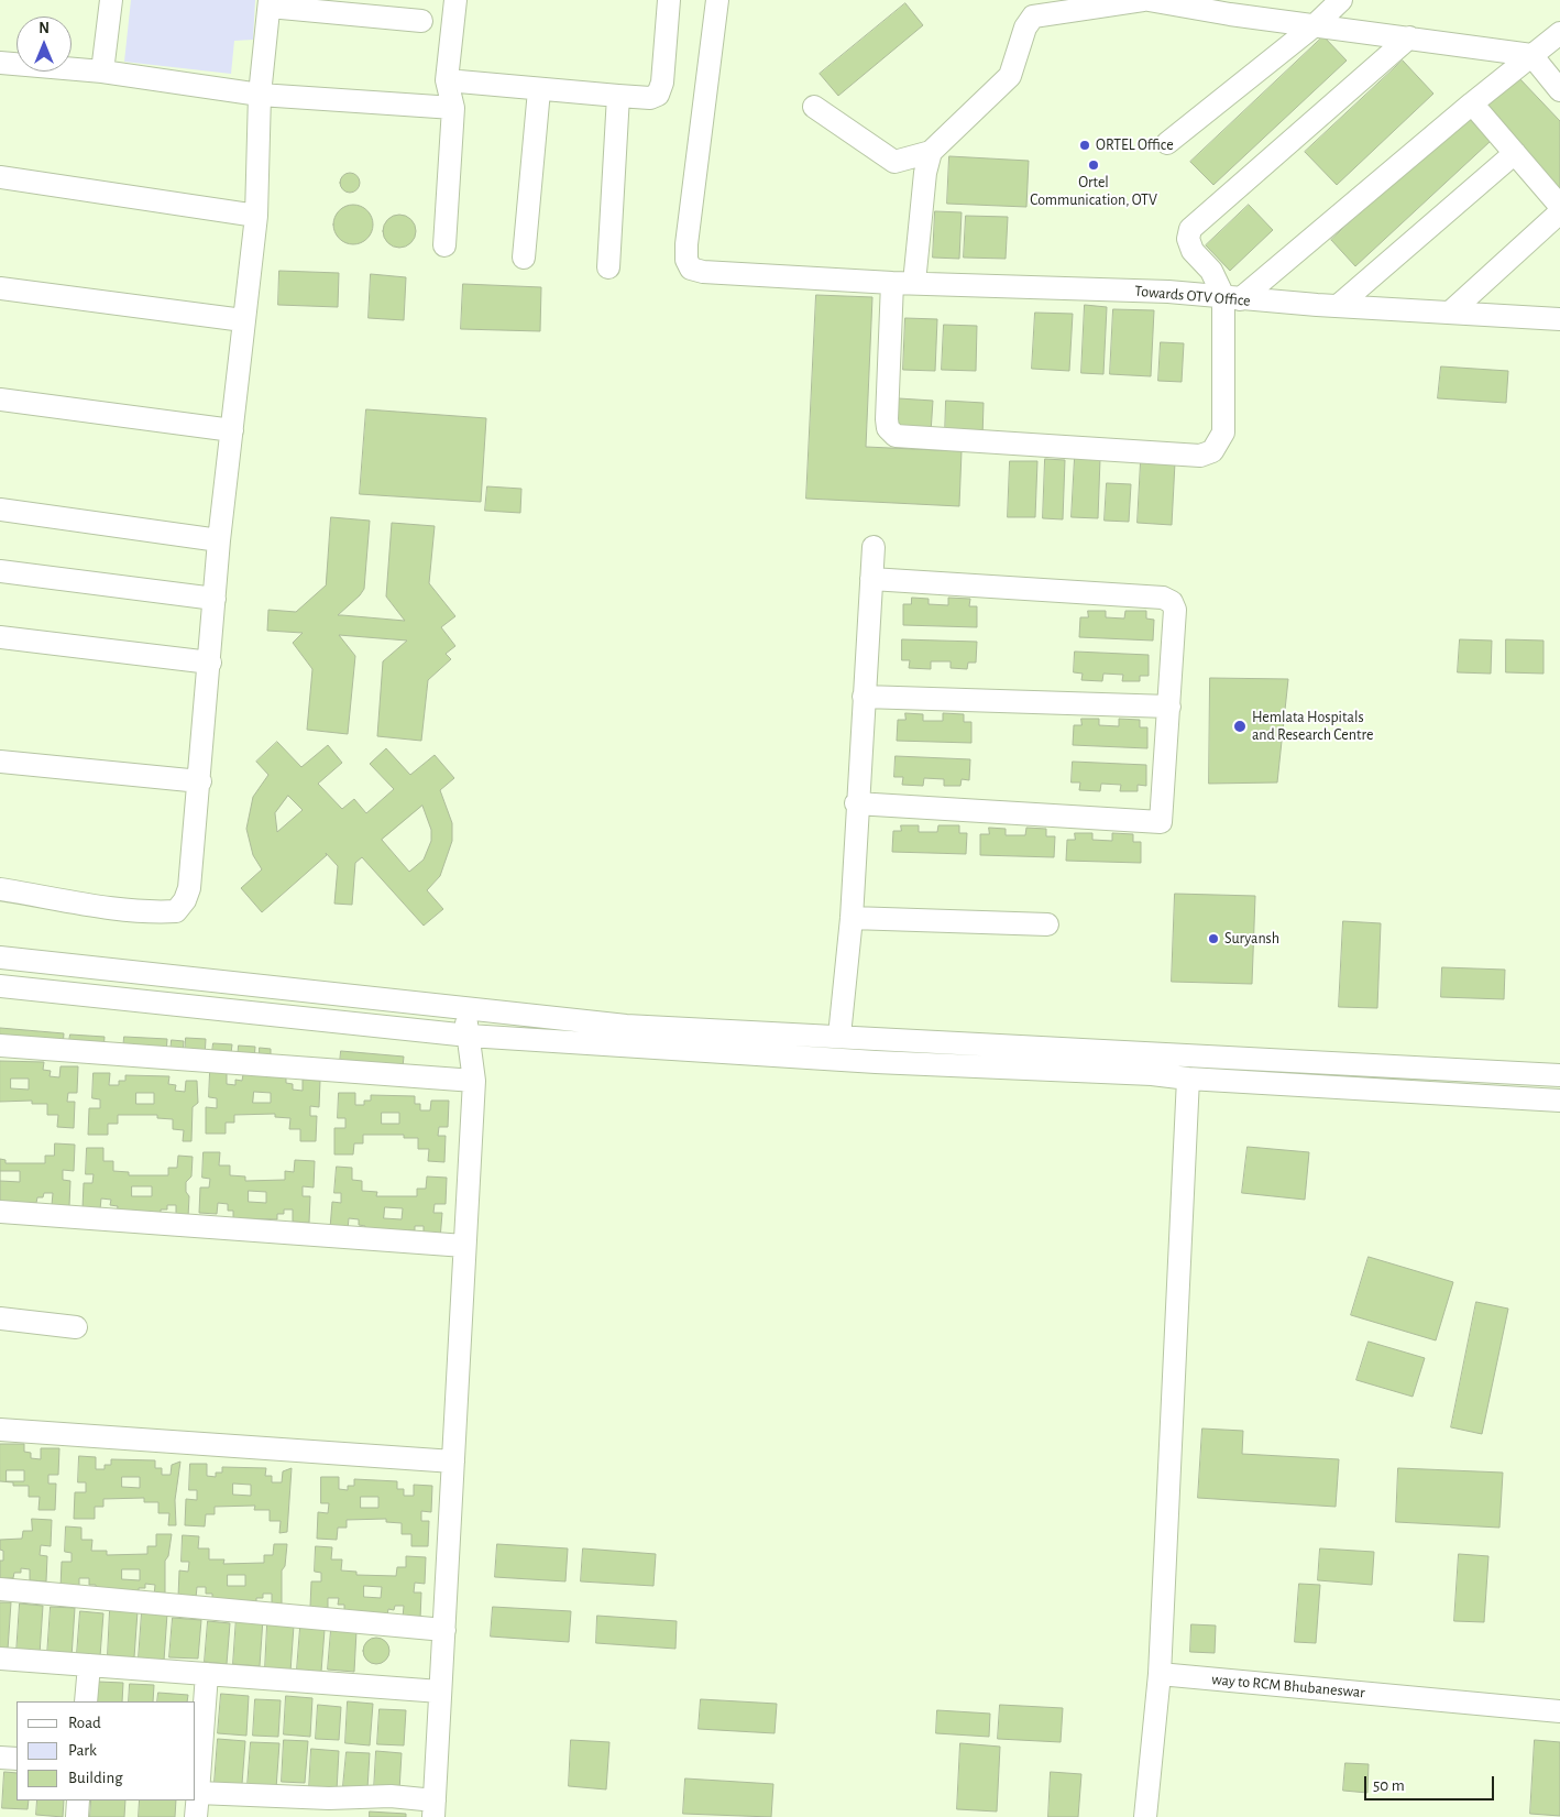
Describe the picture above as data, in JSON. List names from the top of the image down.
{
  "streets": {
    "street": ["Towards OTV Office", "way to RCM Bhubaneswar"]
  },
  "places": [
    "ORTEL Office",
    "Ortel Communication, OTV",
    "Hemlata Hospitals and Research Centre",
    "Suryansh"
  ],
  "legend": ["Road", "Park", "Building"],
  "scale_bar": "50 m",
  "north": "top"
}
